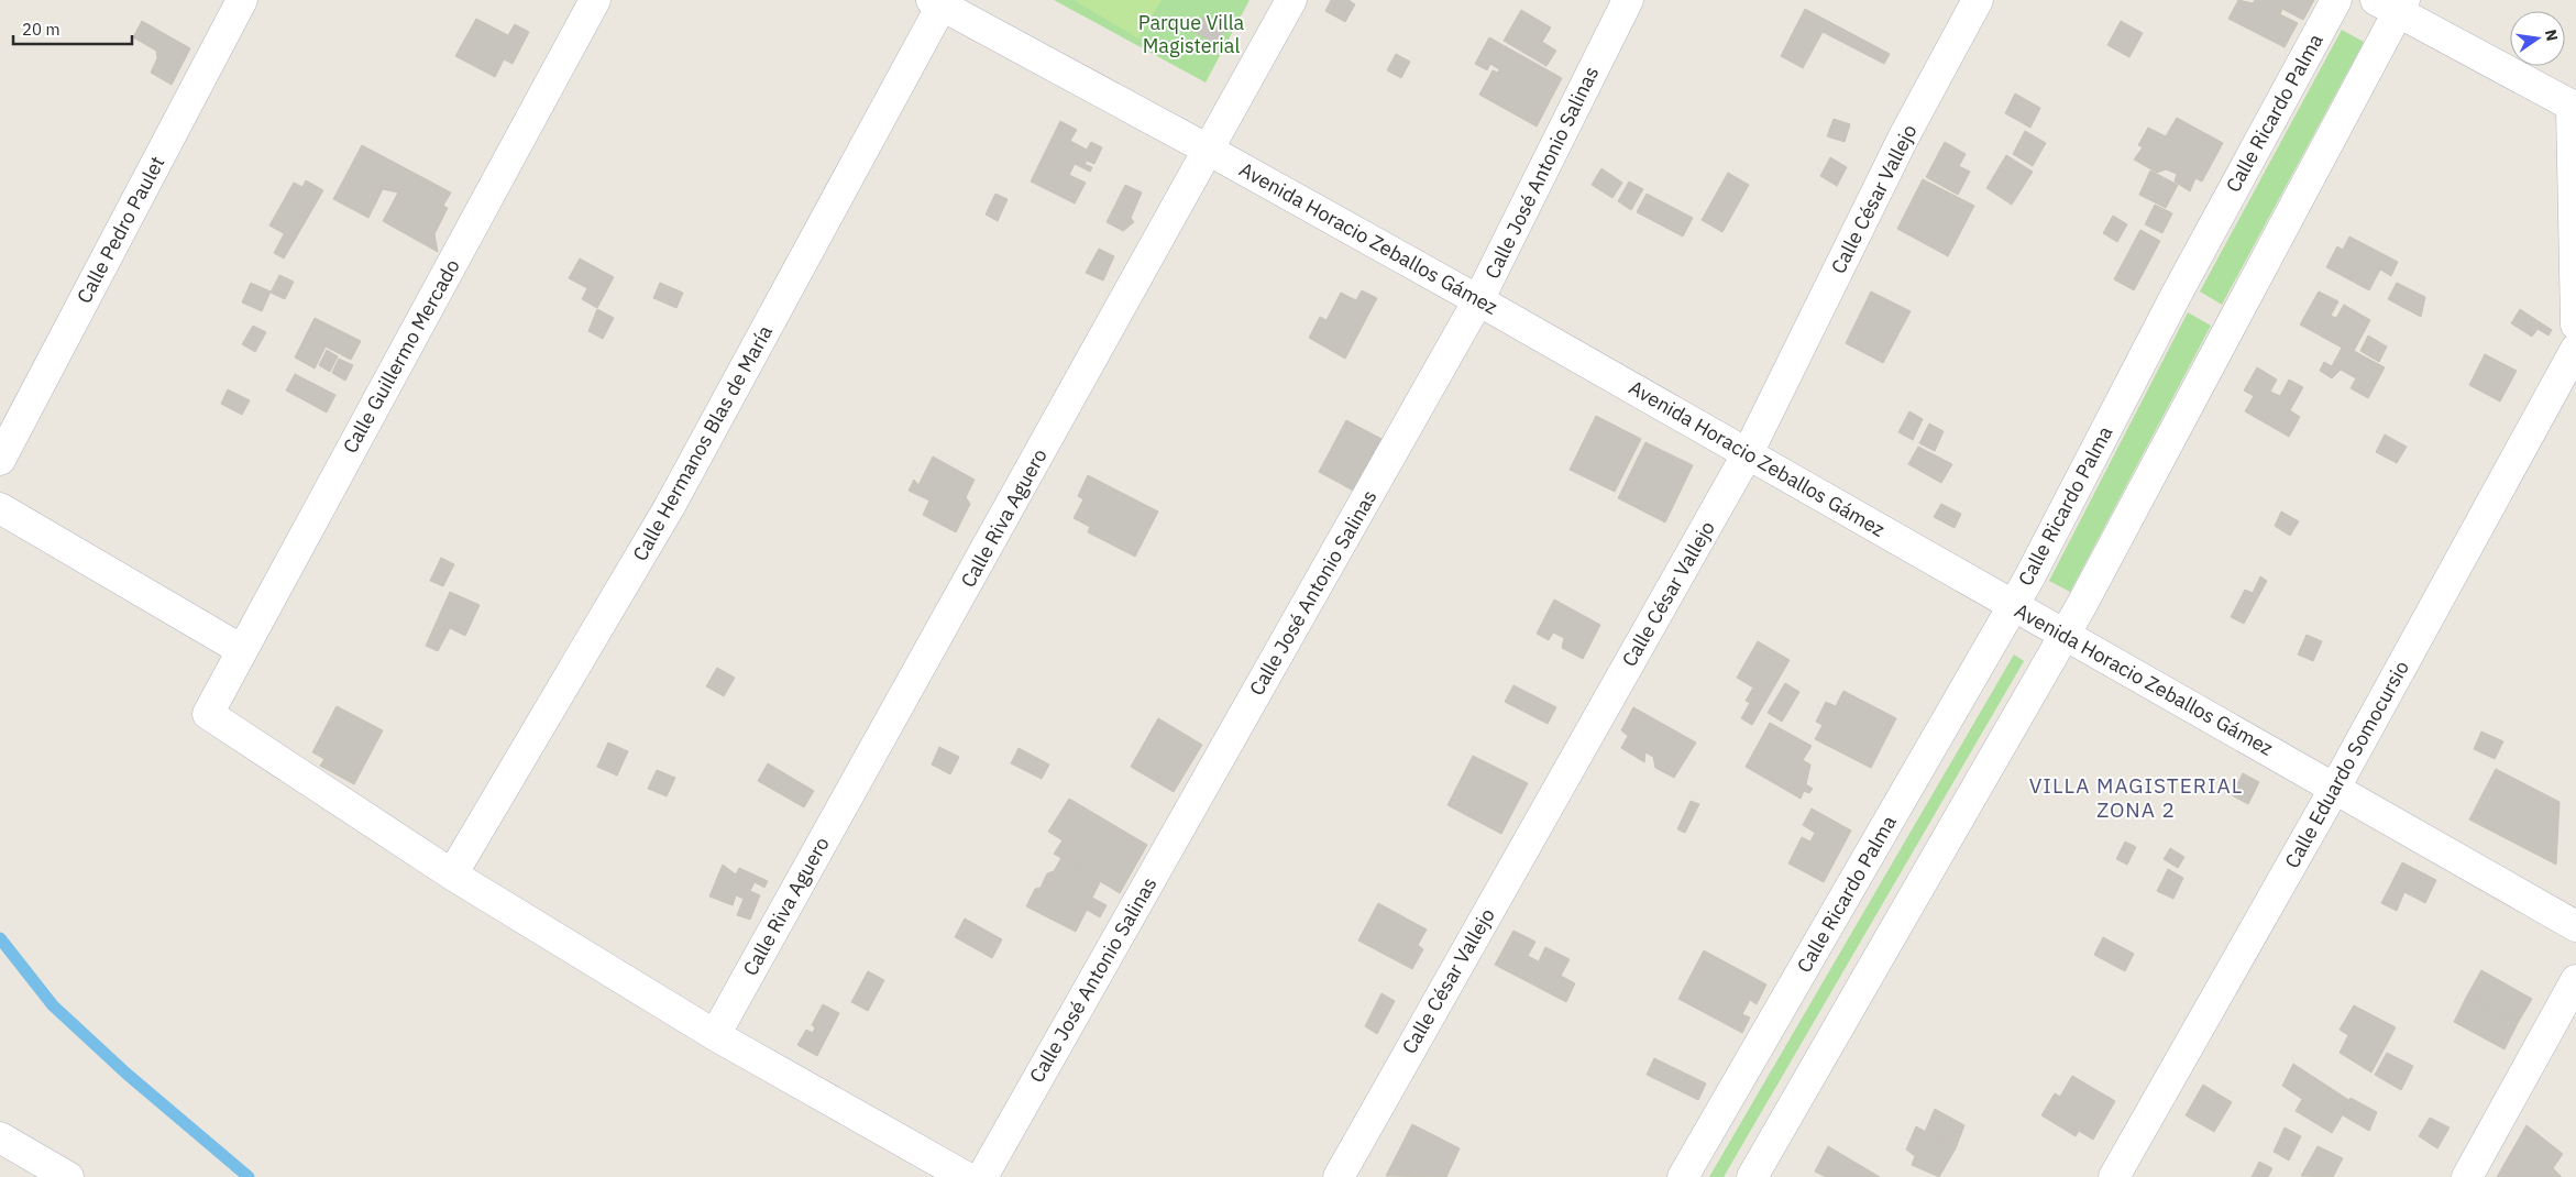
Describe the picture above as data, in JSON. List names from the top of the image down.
{
  "streets": {
    "street": [
      "Calle Ricardo Palma",
      "Calle José Antonio Salinas",
      "Calle César Vallejo",
      "Calle Pedro Paulet",
      "Avenida Horacio Zeballos Gámez",
      "Calle Guillermo Mercado",
      "Calle Hermanos Blas de María",
      "Calle Riva Aguero",
      "Calle Eduardo Somocursio"
    ]
  },
  "crossings": [
    ["Calle Ricardo Palma", "Avenida Horacio Zeballos Gámez"],
    ["Calle José Antonio Salinas", "Avenida Horacio Zeballos Gámez"],
    ["Calle César Vallejo", "Avenida Horacio Zeballos Gámez"],
    ["Avenida Horacio Zeballos Gámez", "Calle Hermanos Blas de María"],
    ["Avenida Horacio Zeballos Gámez", "Calle Riva Aguero"],
    ["Avenida Horacio Zeballos Gámez", "Calle Eduardo Somocursio"],
    ["Calle Guillermo Mercado", "Calle Hermanos Blas de María"]
  ],
  "districts": ["VILLA MAGISTERIAL ZONA 2"],
  "parks": ["Parque Villa Magisterial"],
  "scale_bar": "20 m",
  "north": "right"
}
